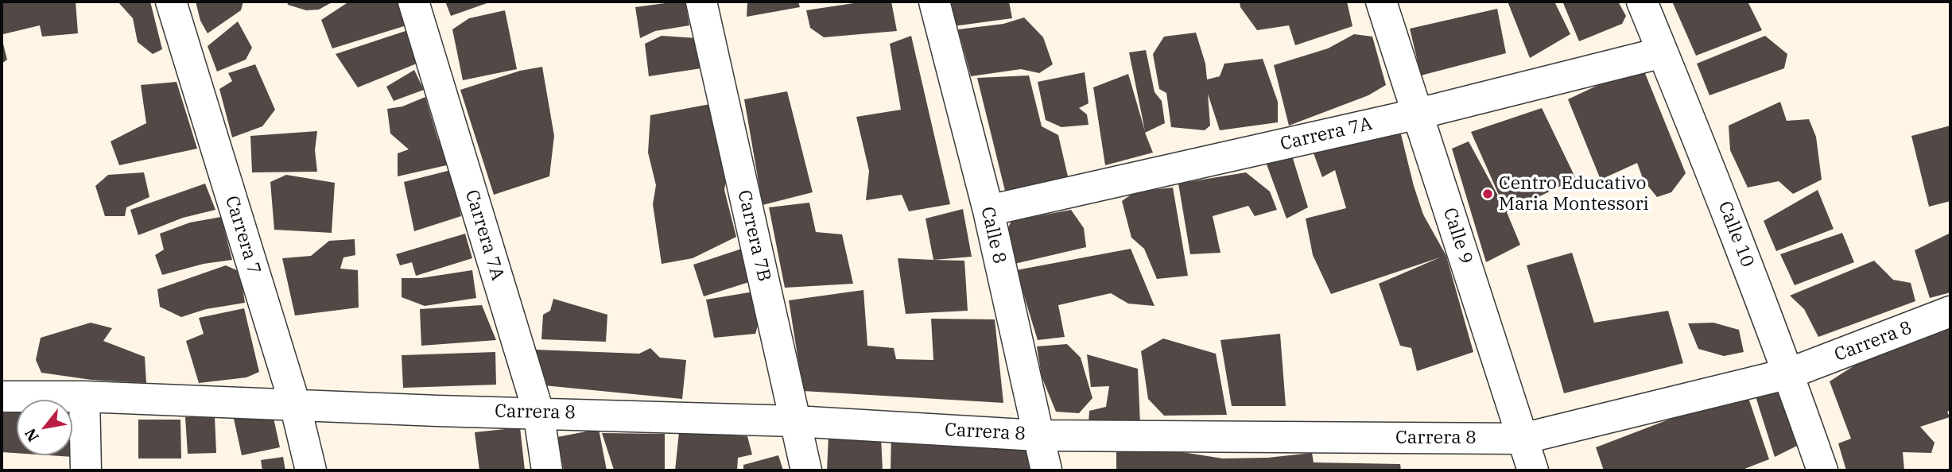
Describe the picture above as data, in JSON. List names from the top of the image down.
{
  "streets": {
    "street": [
      "Carrera 7A",
      "Calle 10",
      "Carrera 7",
      "Calle 8",
      "Carrera 7B",
      "Calle 9",
      "Carrera 8"
    ]
  },
  "crossings": [
    ["Carrera 7A", "Calle 10"],
    ["Carrera 7A", "Calle 8"],
    ["Carrera 7A", "Calle 9"],
    ["Carrera 7A", "Carrera 8"],
    ["Calle 10", "Carrera 8"],
    ["Carrera 7", "Carrera 8"],
    ["Calle 8", "Carrera 8"],
    ["Carrera 7B", "Carrera 8"],
    ["Calle 9", "Carrera 8"]
  ],
  "places": ["Centro Educativo Maria Montessori"],
  "north": "bottom left"
}
